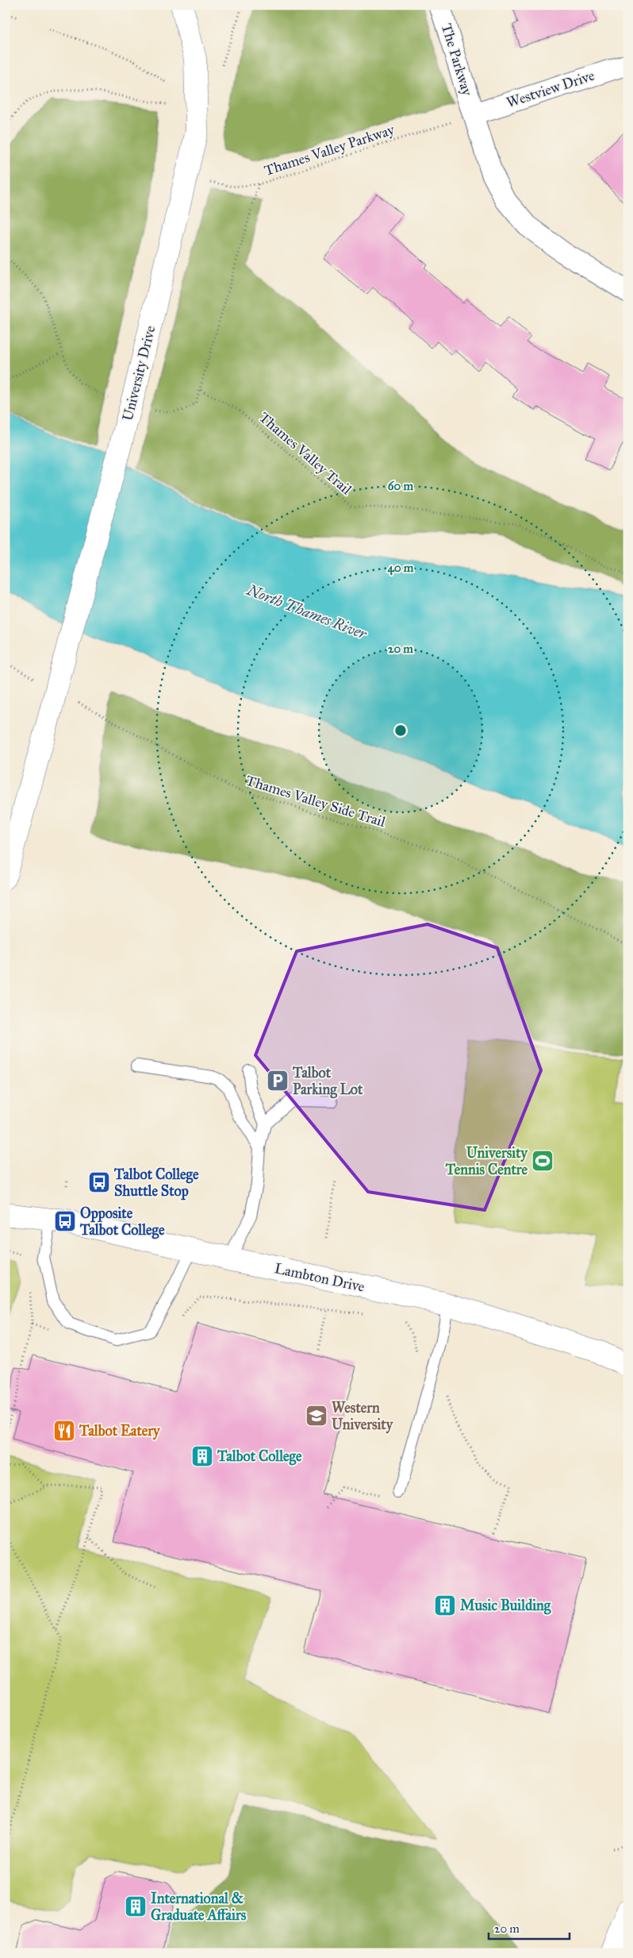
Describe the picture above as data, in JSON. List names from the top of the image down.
{
  "streets": {
    "street": [
      "The Parkway",
      "Westview Drive",
      "University Drive",
      "Lambton Drive"
    ],
    "path": ["Thames Valley Parkway", "Thames Valley Trail", "Thames Valley Side Trail"]
  },
  "crossings": [
    ["The Parkway", "Westview Drive"],
    ["The Parkway", "Thames Valley Parkway"],
    ["Westview Drive", "Thames Valley Parkway"],
    ["Thames Valley Parkway", "Thames Valley Trail"]
  ],
  "water": ["North Thames River"],
  "places": {
    "parking": ["Talbot Parking Lot"],
    "sports": ["University Tennis Centre"],
    "bus stop": ["Talbot College Shuttle Stop", "Opposite Talbot College"],
    "school or university": ["Western University"],
    "restaurant": ["Talbot Eatery"],
    "building": ["Talbot College", "Music Building", "International & Graduate Affairs"]
  },
  "scale_bar": "20 m",
  "rings": ["60 m", "40 m", "20 m"]
}
